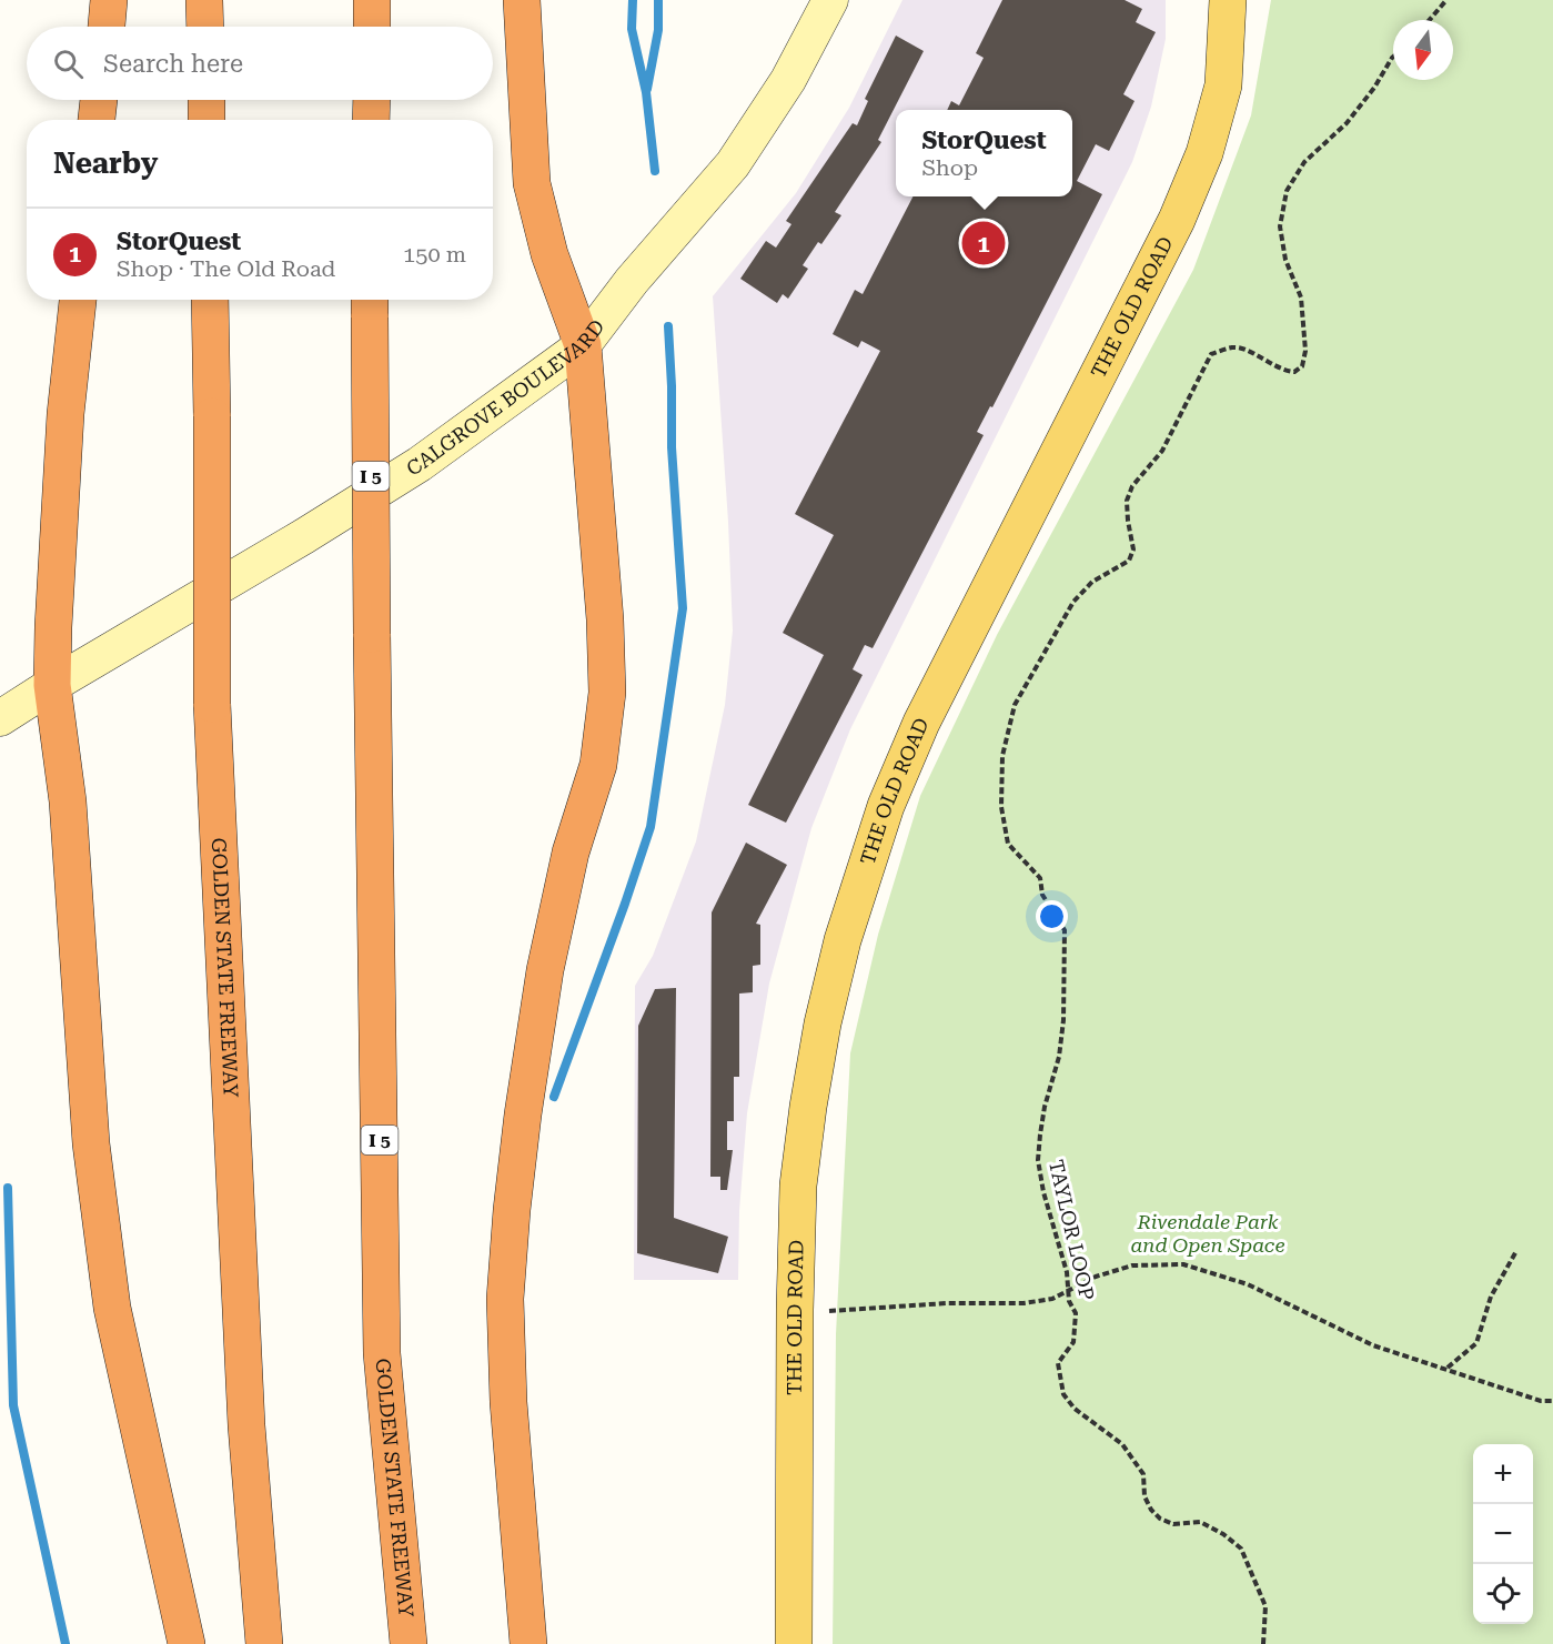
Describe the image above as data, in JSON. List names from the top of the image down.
{
  "streets": {
    "highway": ["I 5", "GOLDEN STATE FREEWAY"],
    "main road": ["THE OLD ROAD", "CALGROVE BOULEVARD"],
    "path": ["TAYLOR LOOP"]
  },
  "parks": ["Rivendale Park and Open Space"],
  "north": "bottom",
  "page": {
    "search": "Search here",
    "popup": ["StorQuest", "Shop"],
    "heading": "Nearby",
    "list": [
      {
        "mark": "1",
        "name": "StorQuest",
        "note": "Shop · The Old Road",
        "value": "150 m"
      }
    ],
    "pins": "1",
    "map_buttons": ["+", "−"]
  }
}
